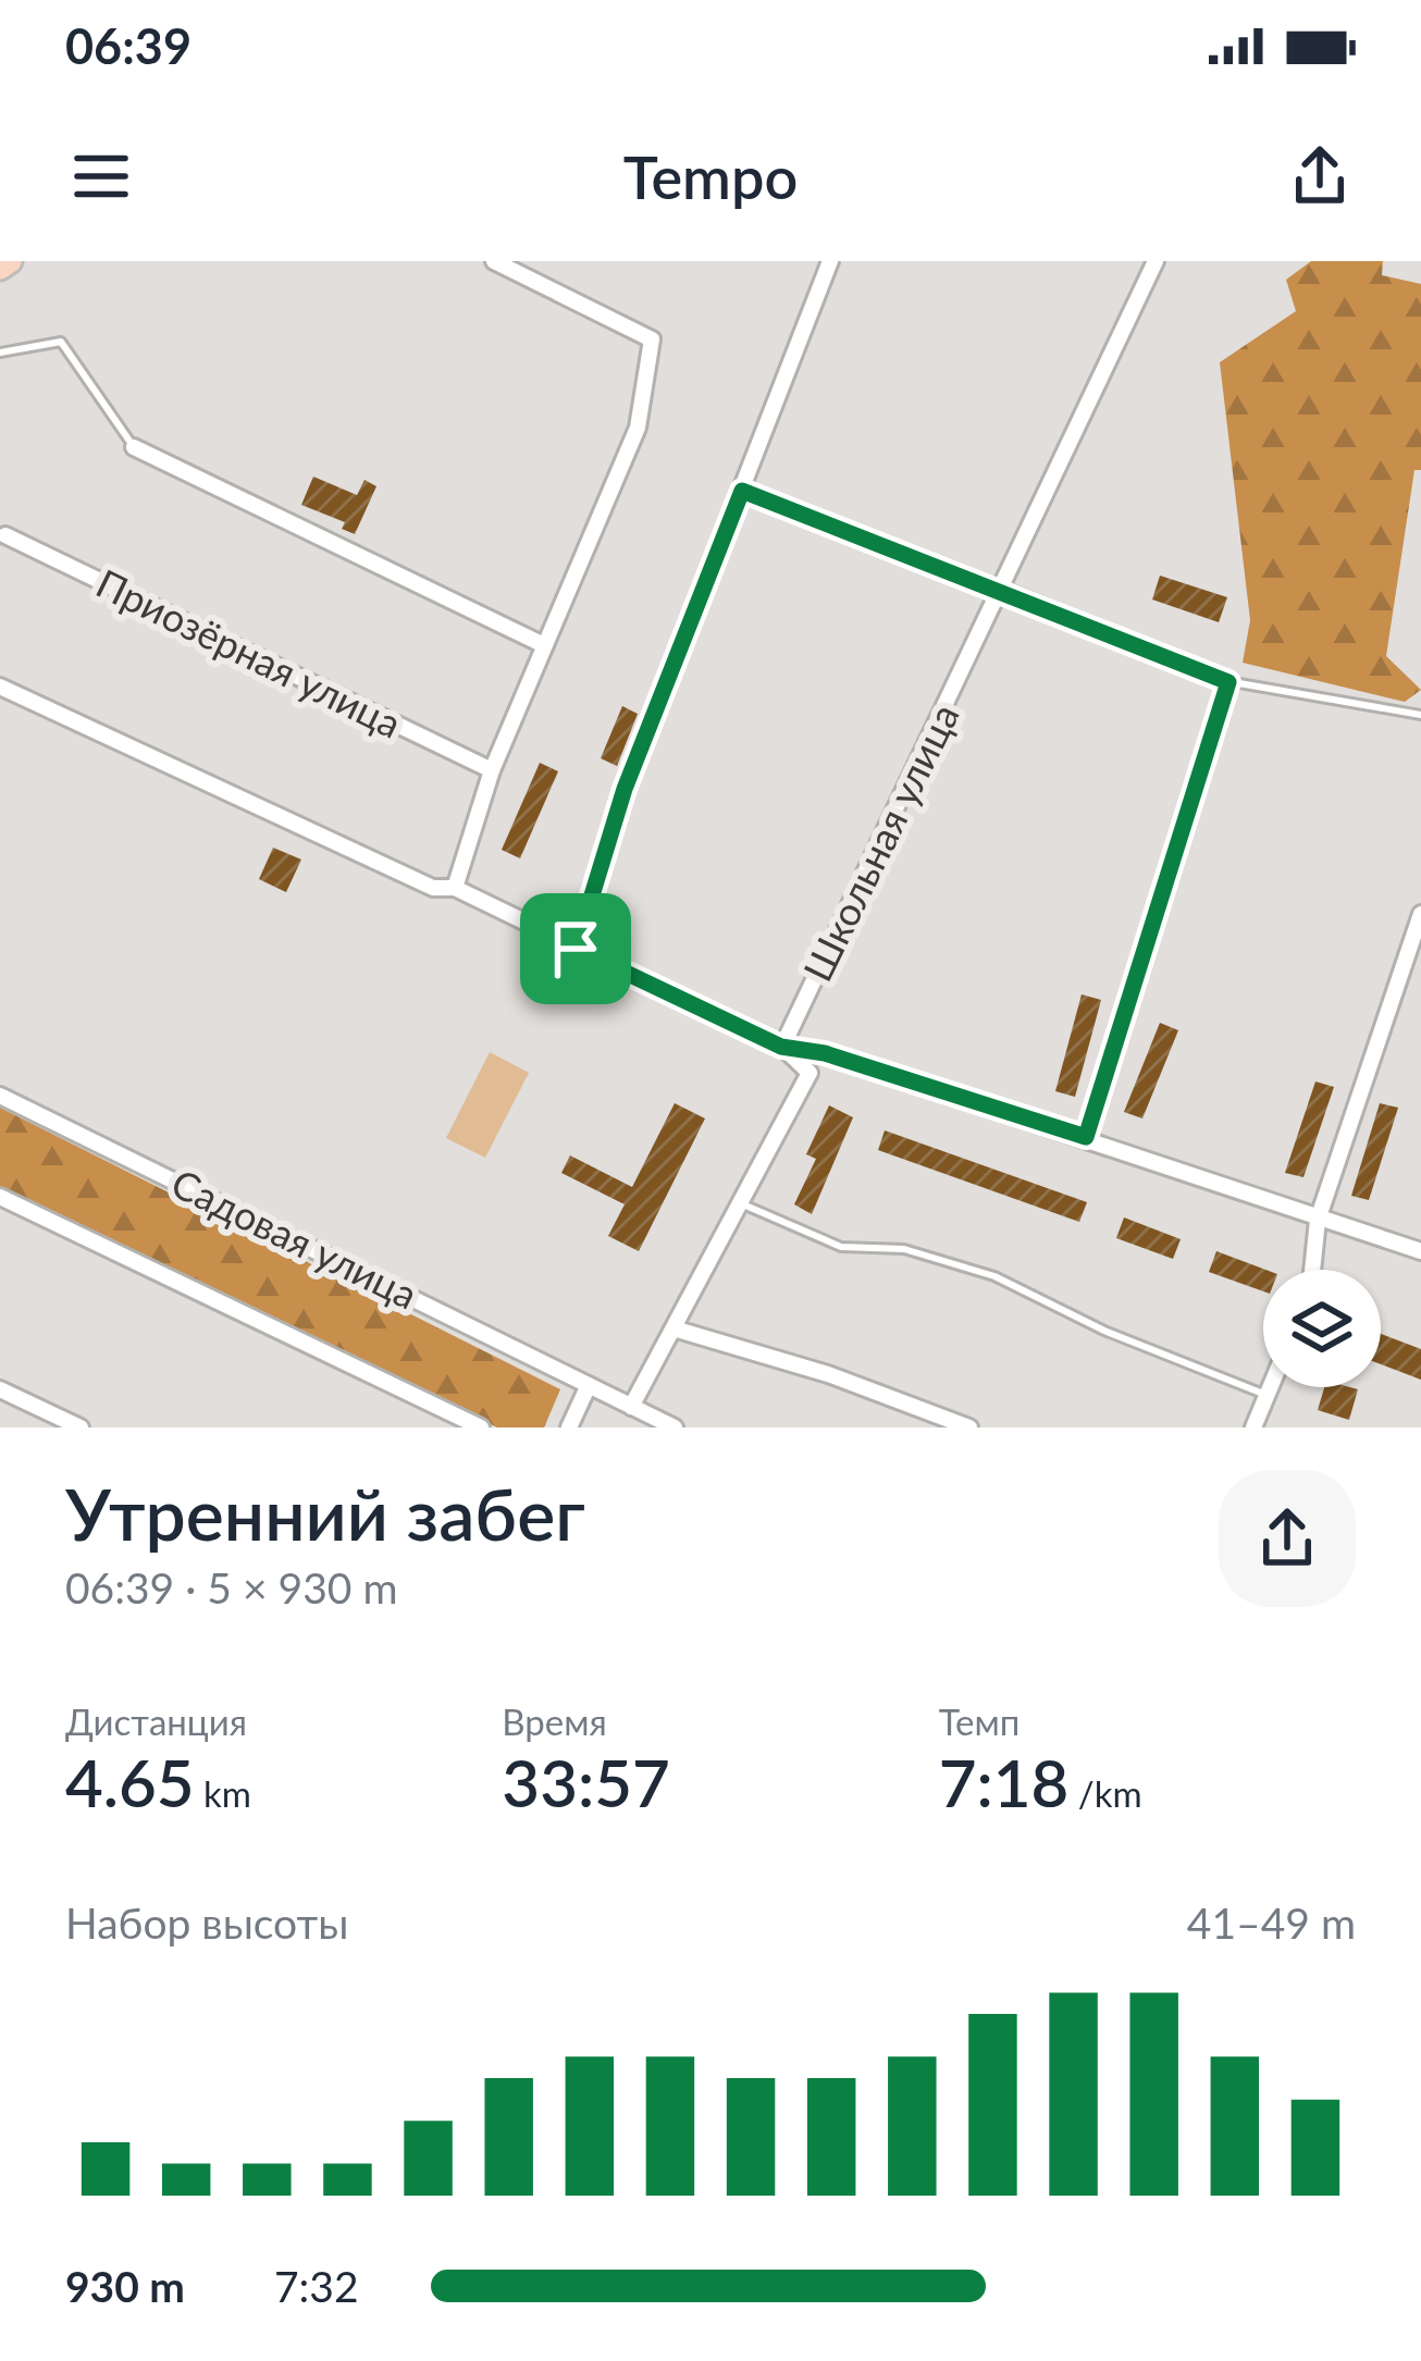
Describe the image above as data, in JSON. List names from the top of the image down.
{
  "streets": {
    "street": ["Приозёрная улица", "Школьная улица", "Садовая улица"]
  },
  "page": {
    "status": "06:39",
    "header": "Tempo",
    "heading": ["Утренний забег", "06:39 · 5 × 930 m"],
    "stats": [
      ["Дистанция", "4.65 km"],
      ["Время", "33:57"],
      ["Темп", "7:18 /km"]
    ],
    "chart": ["Набор высоты", "41–49 m"],
    "list": [
      {
        "name": "930 m",
        "note": "7:32"
      }
    ]
  }
}
